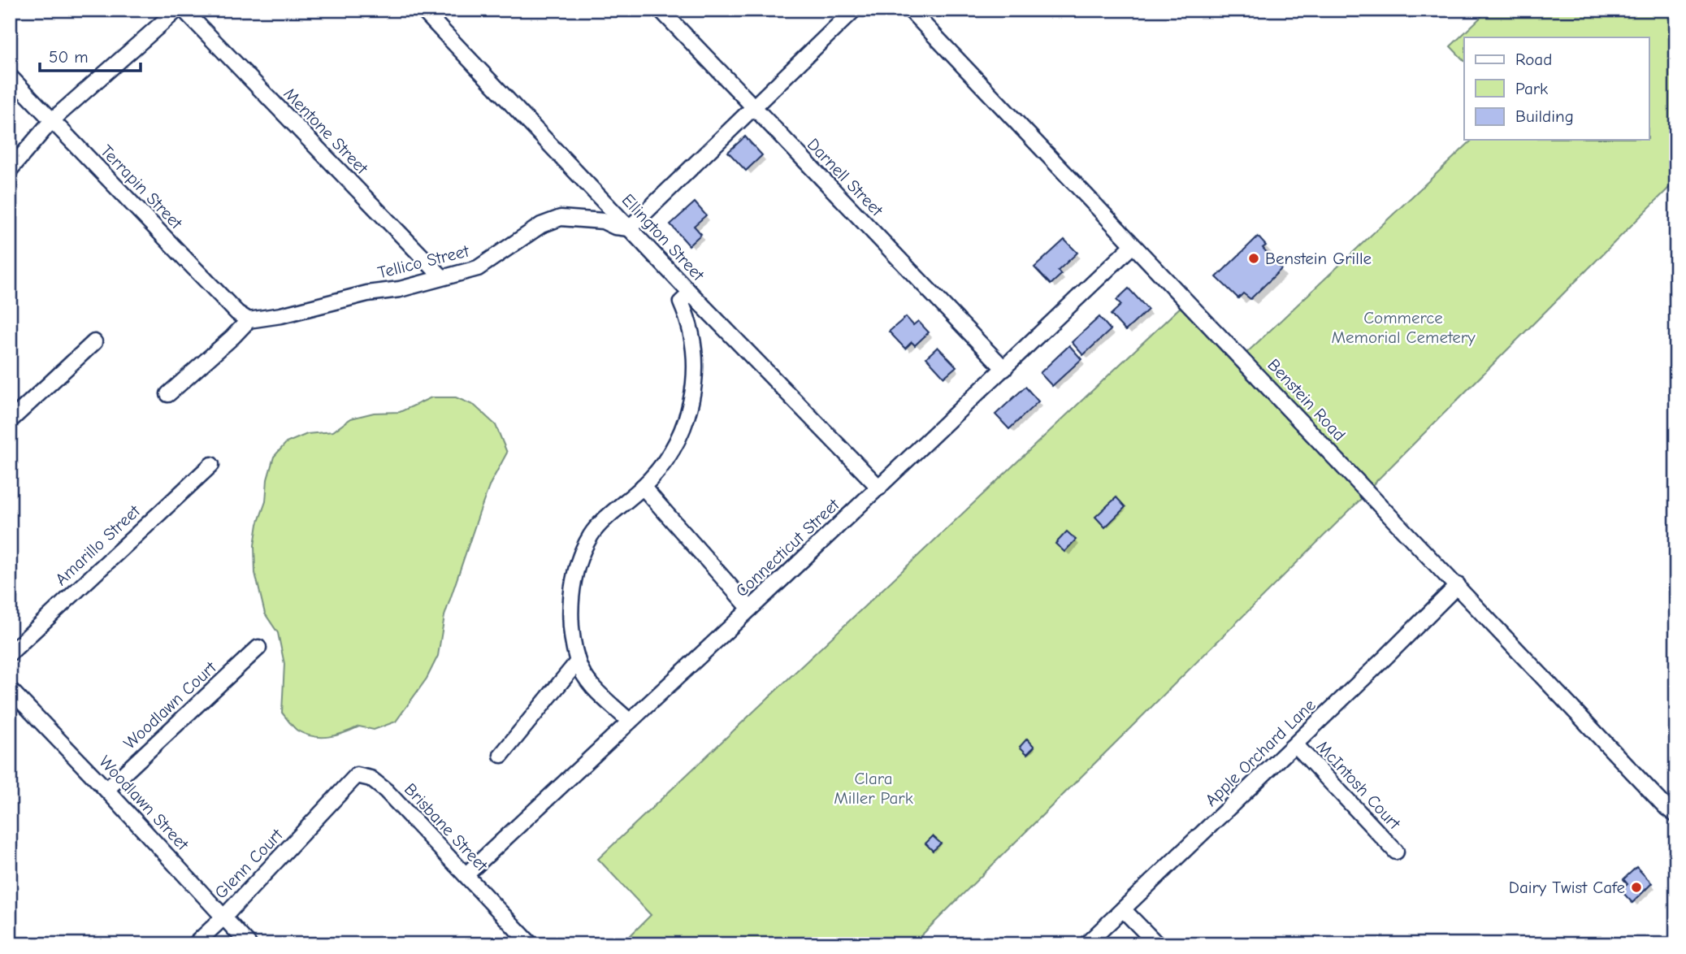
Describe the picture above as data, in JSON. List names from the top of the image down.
{
  "streets": {
    "street": [
      "Mentone Street",
      "Darnell Street",
      "Terrapin Street",
      "Ellington Street",
      "Tellico Street",
      "Benstein Road",
      "Amarillo Street",
      "Connecticut Street",
      "Woodlawn Court",
      "Apple Orchard Lane",
      "McIntosh Court",
      "Woodlawn Street",
      "Brisbane Street",
      "Glenn Court"
    ]
  },
  "crossings": [
    ["Mentone Street", "Tellico Street"],
    ["Darnell Street", "Connecticut Street"],
    ["Terrapin Street", "Tellico Street"],
    ["Ellington Street", "Tellico Street"],
    ["Ellington Street", "Connecticut Street"],
    ["Benstein Road", "Connecticut Street"],
    ["Benstein Road", "Apple Orchard Lane"],
    ["Connecticut Street", "Brisbane Street"],
    ["Woodlawn Court", "Woodlawn Street"],
    ["Apple Orchard Lane", "McIntosh Court"],
    ["Woodlawn Street", "Glenn Court"],
    ["Brisbane Street", "Glenn Court"]
  ],
  "parks": ["Commerce Memorial Cemetery", "Clara Miller Park"],
  "places": ["Benstein Grille", "Dairy Twist Cafe"],
  "legend": ["Road", "Park", "Building"],
  "scale_bar": "50 m"
}
